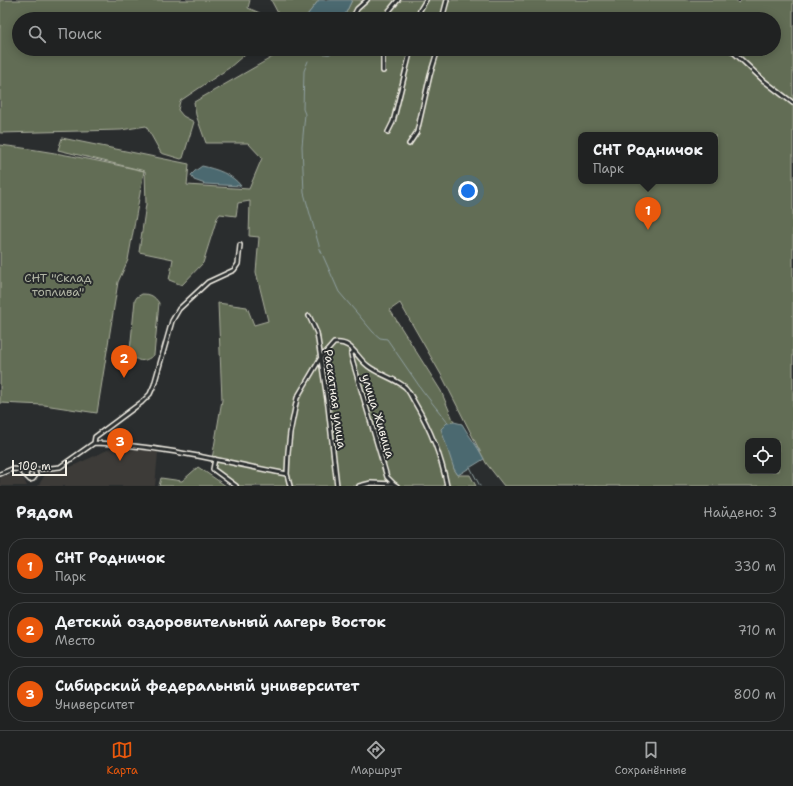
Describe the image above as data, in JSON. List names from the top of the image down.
{
  "streets": {
    "street": ["Раскатная улица", "улица Живица"]
  },
  "parks": ["СНТ \"Склад топлива\""],
  "scale_bar": "100 m",
  "page": {
    "search": "Поиск",
    "popup": ["СНТ Родничок", "Парк"],
    "pins": ["1", "2", "3"],
    "scale": "100 m",
    "heading": ["Рядом", "Найдено: 3"],
    "list": [
      {
        "mark": "1",
        "name": "СНТ Родничок",
        "note": "Парк",
        "value": "330 m"
      },
      {
        "mark": "2",
        "name": "Детский оздоровительный лагерь Восток",
        "note": "Место",
        "value": "710 m"
      },
      {
        "mark": "3",
        "name": "Сибирский федеральный университет",
        "note": "Университет",
        "value": "800 m"
      }
    ],
    "nav": ["Карта", "Маршрут", "Сохранённые"]
  }
}
